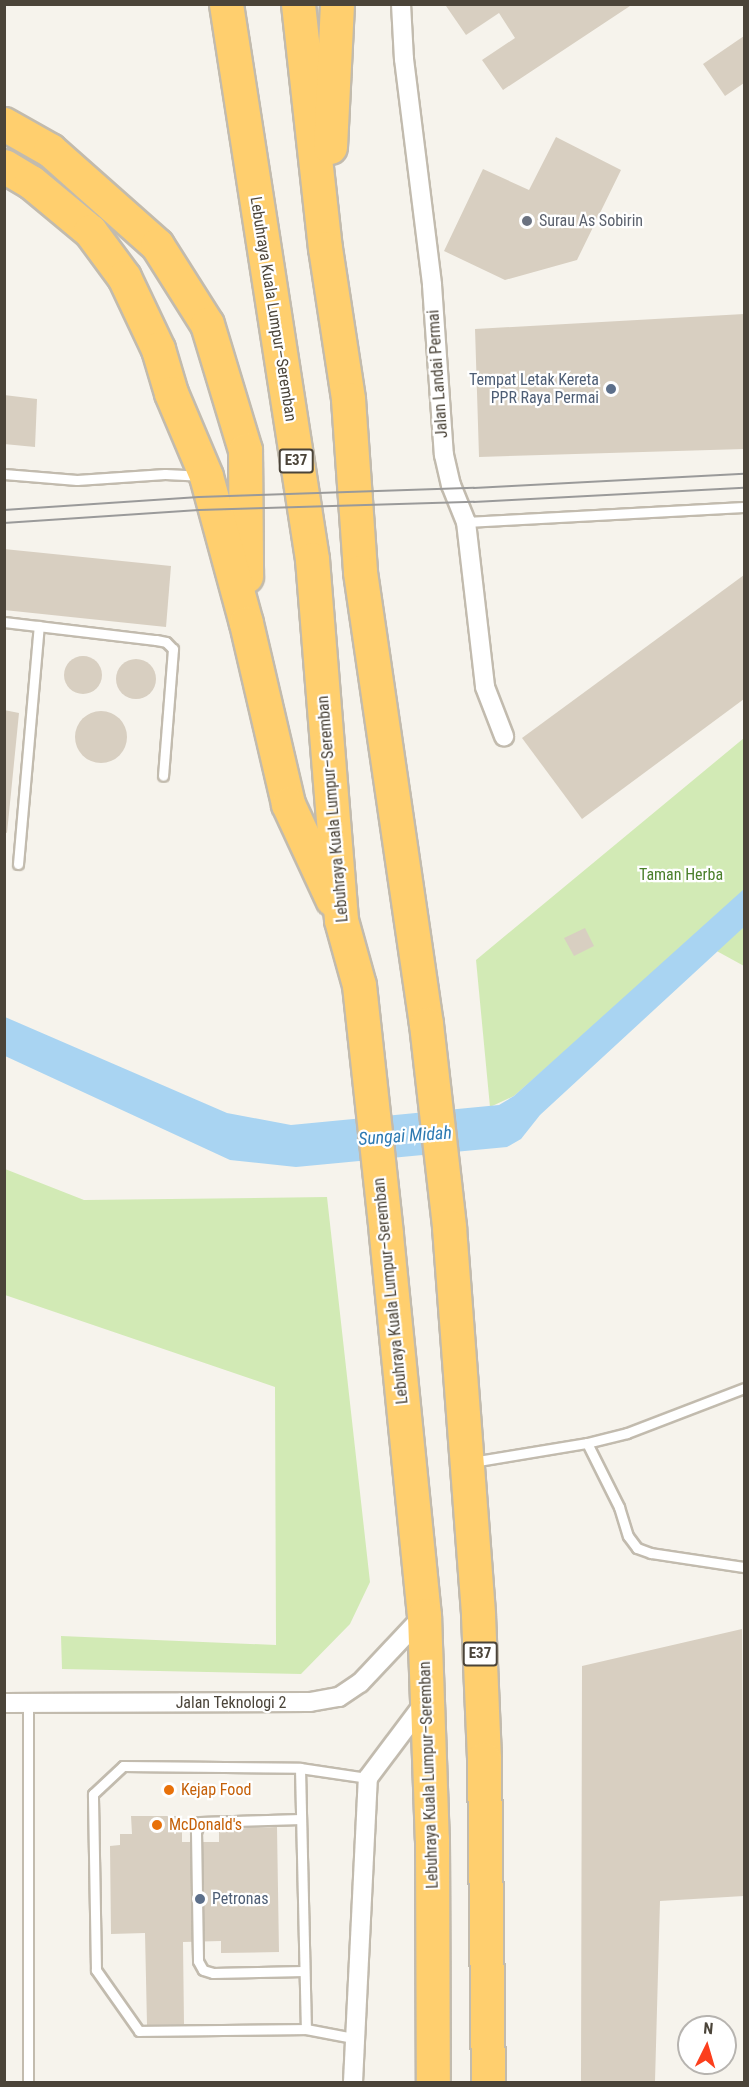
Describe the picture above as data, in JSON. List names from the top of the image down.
{
  "streets": {
    "highway": ["Lebuhraya Kuala Lumpur–Seremban", "E37"],
    "street": ["Jalan Landai Permai", "Jalan Teknologi 2"]
  },
  "crossings": [
    ["Lebuhraya Kuala Lumpur–Seremban", "Jalan Teknologi 2"]
  ],
  "water": ["Sungai Midah"],
  "parks": ["Taman Herba"],
  "places": [
    "Surau As Sobirin",
    "Tempat Letak Kereta PPR Raya Permai",
    "Kejap Food",
    "McDonald's",
    "Petronas"
  ],
  "north": "top"
}
